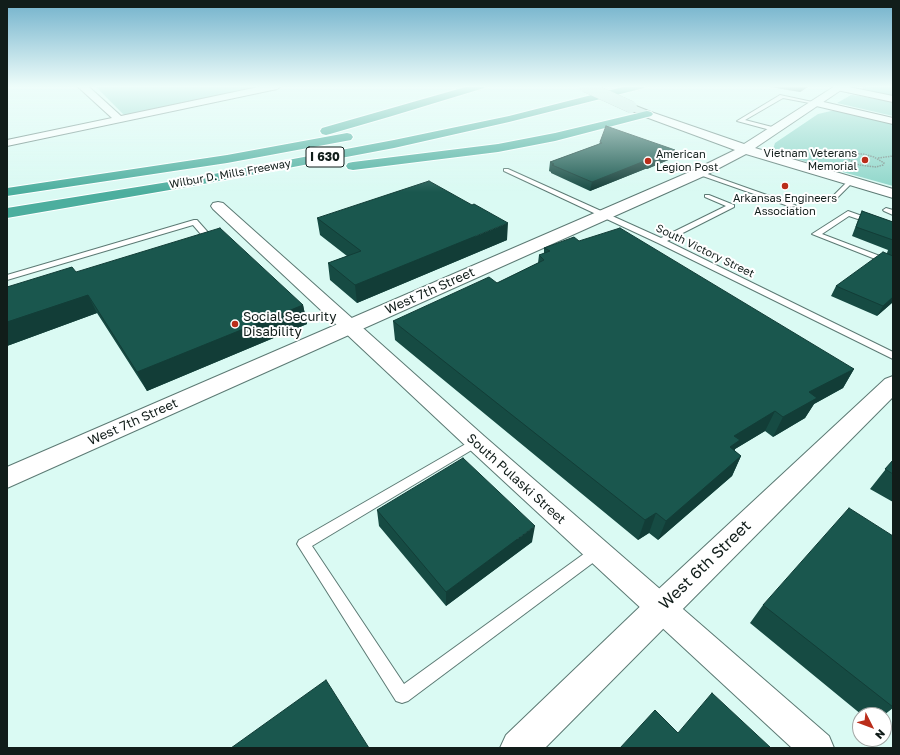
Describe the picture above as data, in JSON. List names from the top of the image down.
{
  "streets": {
    "highway": ["I 630", "Wilbur D. Mills Freeway"],
    "street": ["West 7th Street", "South Pulaski Street", "West 6th Street"],
    "lane": ["South Victory Street"]
  },
  "crossings": [
    ["South Victory Street", "West 7th Street"],
    ["West 7th Street", "South Pulaski Street"],
    ["South Pulaski Street", "West 6th Street"]
  ],
  "places": [
    "Vietnam Veterans Memorial",
    "American Legion Post",
    "Arkansas Engineers Association",
    "Social Security Disability"
  ],
  "north": "bottom right"
}
